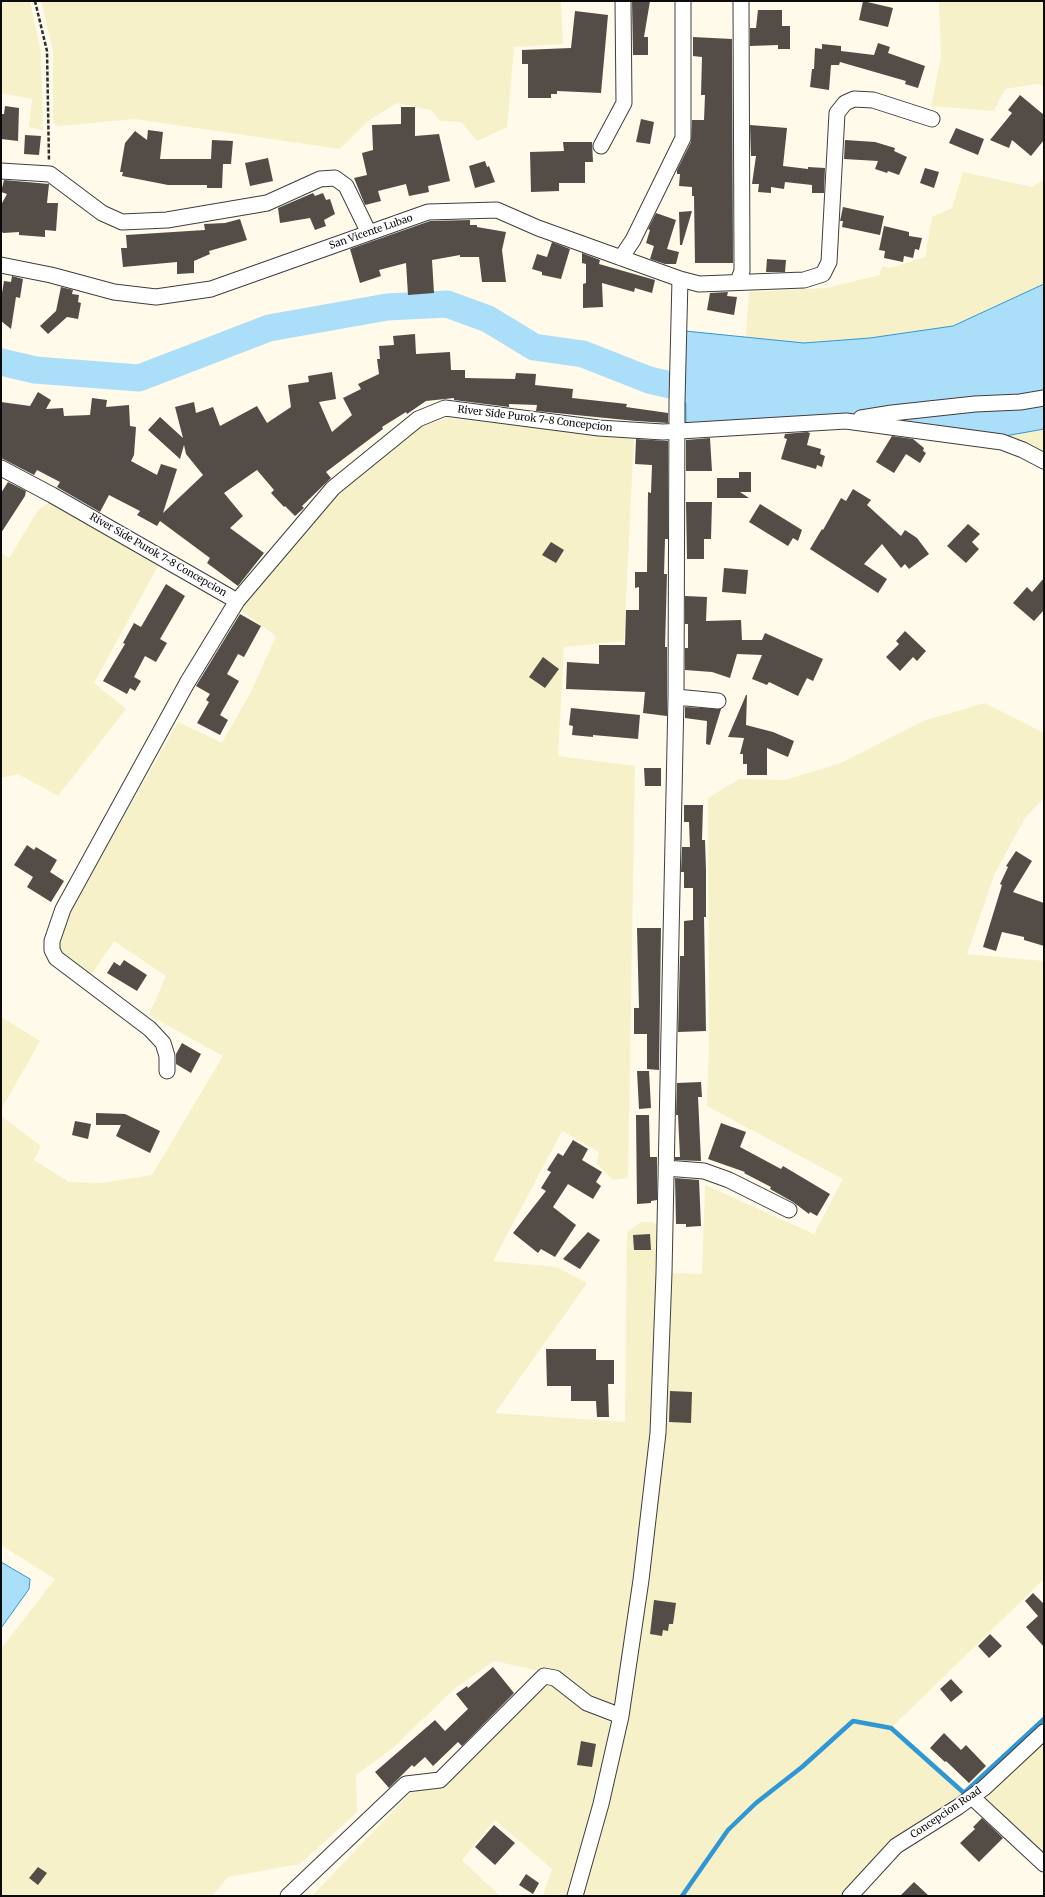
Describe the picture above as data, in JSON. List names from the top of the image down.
{
  "streets": {
    "street": ["San Vicente Lubao", "River Side Purok 7-8 Concepcion", "Concepcion Road"]
  }
}
